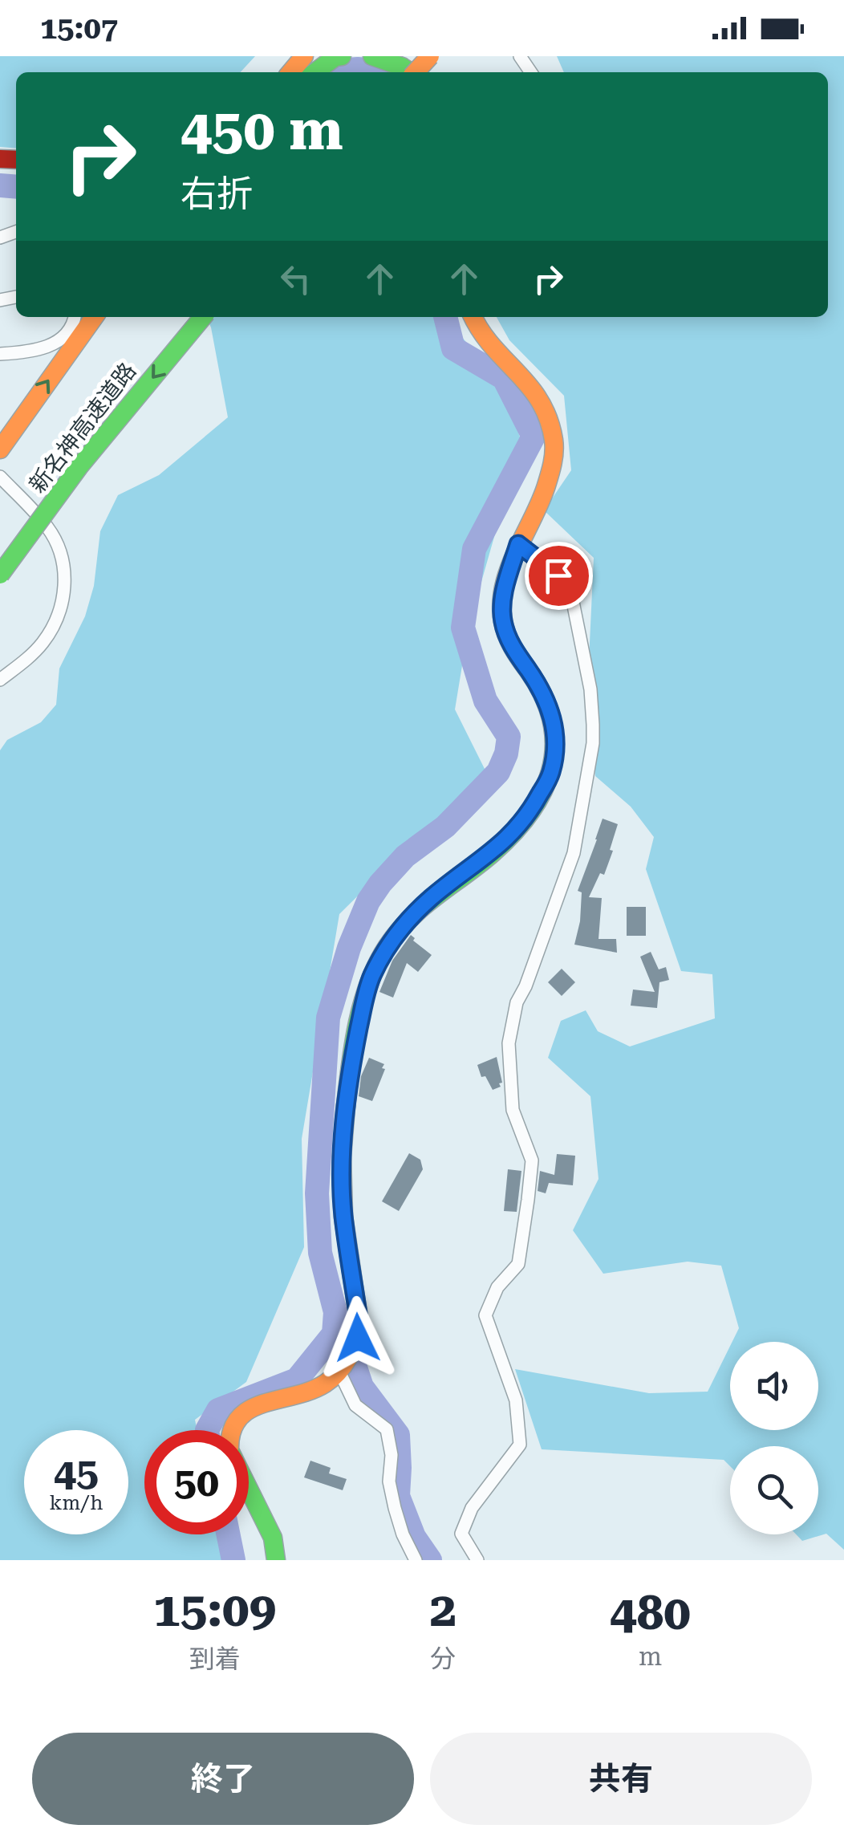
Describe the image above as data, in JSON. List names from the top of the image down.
{
  "streets": {
    "main road": ["新名神高速道路"]
  },
  "page": {
    "status": "15:07",
    "turn": ["450 m", "右折"],
    "speed": "45 km/h",
    "limit": "50",
    "eta": [
      "15:09",
      "到着",
      "2",
      "分",
      "480",
      "m"
    ],
    "buttons": ["終了", "共有"]
  }
}
